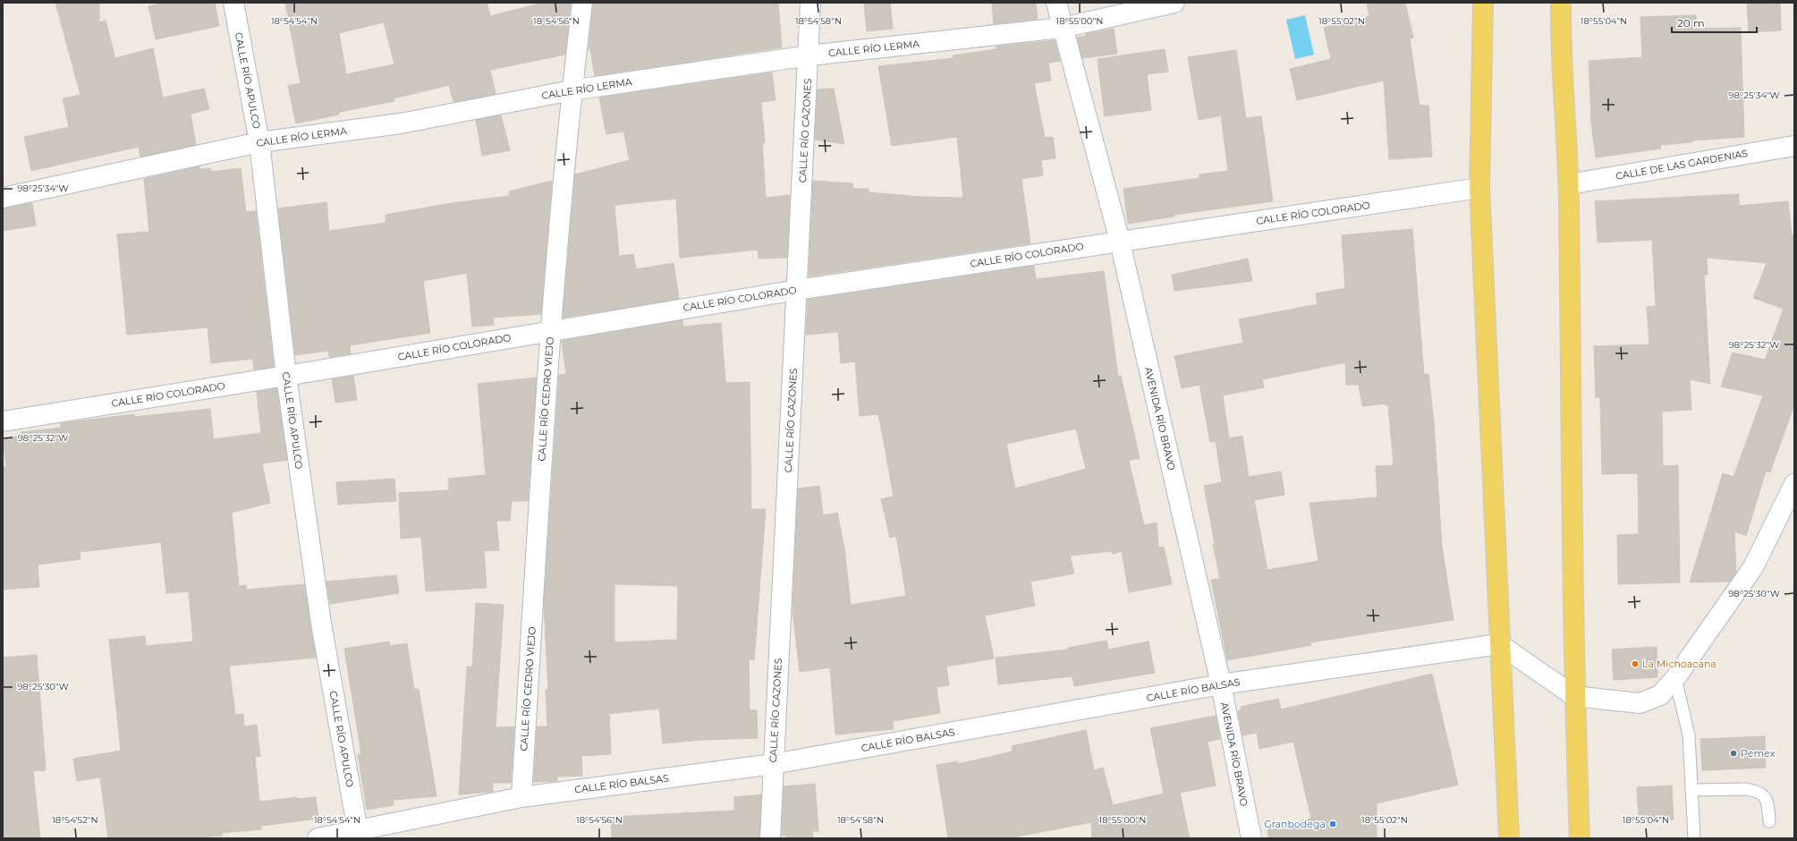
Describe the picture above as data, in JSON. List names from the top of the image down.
{
  "streets": {
    "street": [
      "CALLE RÍO LERMA",
      "CALLE RÍO APULCO",
      "CALLE RÍO CAZONES",
      "CALLE DE LAS GARDENIAS",
      "CALLE RÍO COLORADO",
      "CALLE RÍO CEDRO VIEJO",
      "AVENIDA RÍO BRAVO",
      "CALLE RÍO BALSAS"
    ]
  },
  "crossings": [
    ["CALLE RÍO LERMA", "CALLE RÍO APULCO"],
    ["CALLE RÍO LERMA", "CALLE RÍO CAZONES"],
    ["CALLE RÍO LERMA", "CALLE RÍO CEDRO VIEJO"],
    ["CALLE RÍO LERMA", "AVENIDA RÍO BRAVO"],
    ["CALLE RÍO APULCO", "CALLE RÍO COLORADO"],
    ["CALLE RÍO APULCO", "CALLE RÍO BALSAS"],
    ["CALLE RÍO CAZONES", "CALLE RÍO COLORADO"],
    ["CALLE RÍO CAZONES", "CALLE RÍO BALSAS"],
    ["CALLE RÍO COLORADO", "CALLE RÍO CEDRO VIEJO"],
    ["CALLE RÍO COLORADO", "AVENIDA RÍO BRAVO"],
    ["CALLE RÍO CEDRO VIEJO", "CALLE RÍO BALSAS"],
    ["AVENIDA RÍO BRAVO", "CALLE RÍO BALSAS"]
  ],
  "places": ["La Michoacana", "Pemex", "Granbodega"],
  "scale_bar": "20 m",
  "coordinates": [
    "18°54'54\"N",
    "18°54'56\"N",
    "18°54'58\"N",
    "18°55'00\"N",
    "18°55'02\"N",
    "18°55'04\"N",
    "98°25'34\"W",
    "98°25'32\"W",
    "98°25'30\"W",
    "18°54'52\"N"
  ]
}
